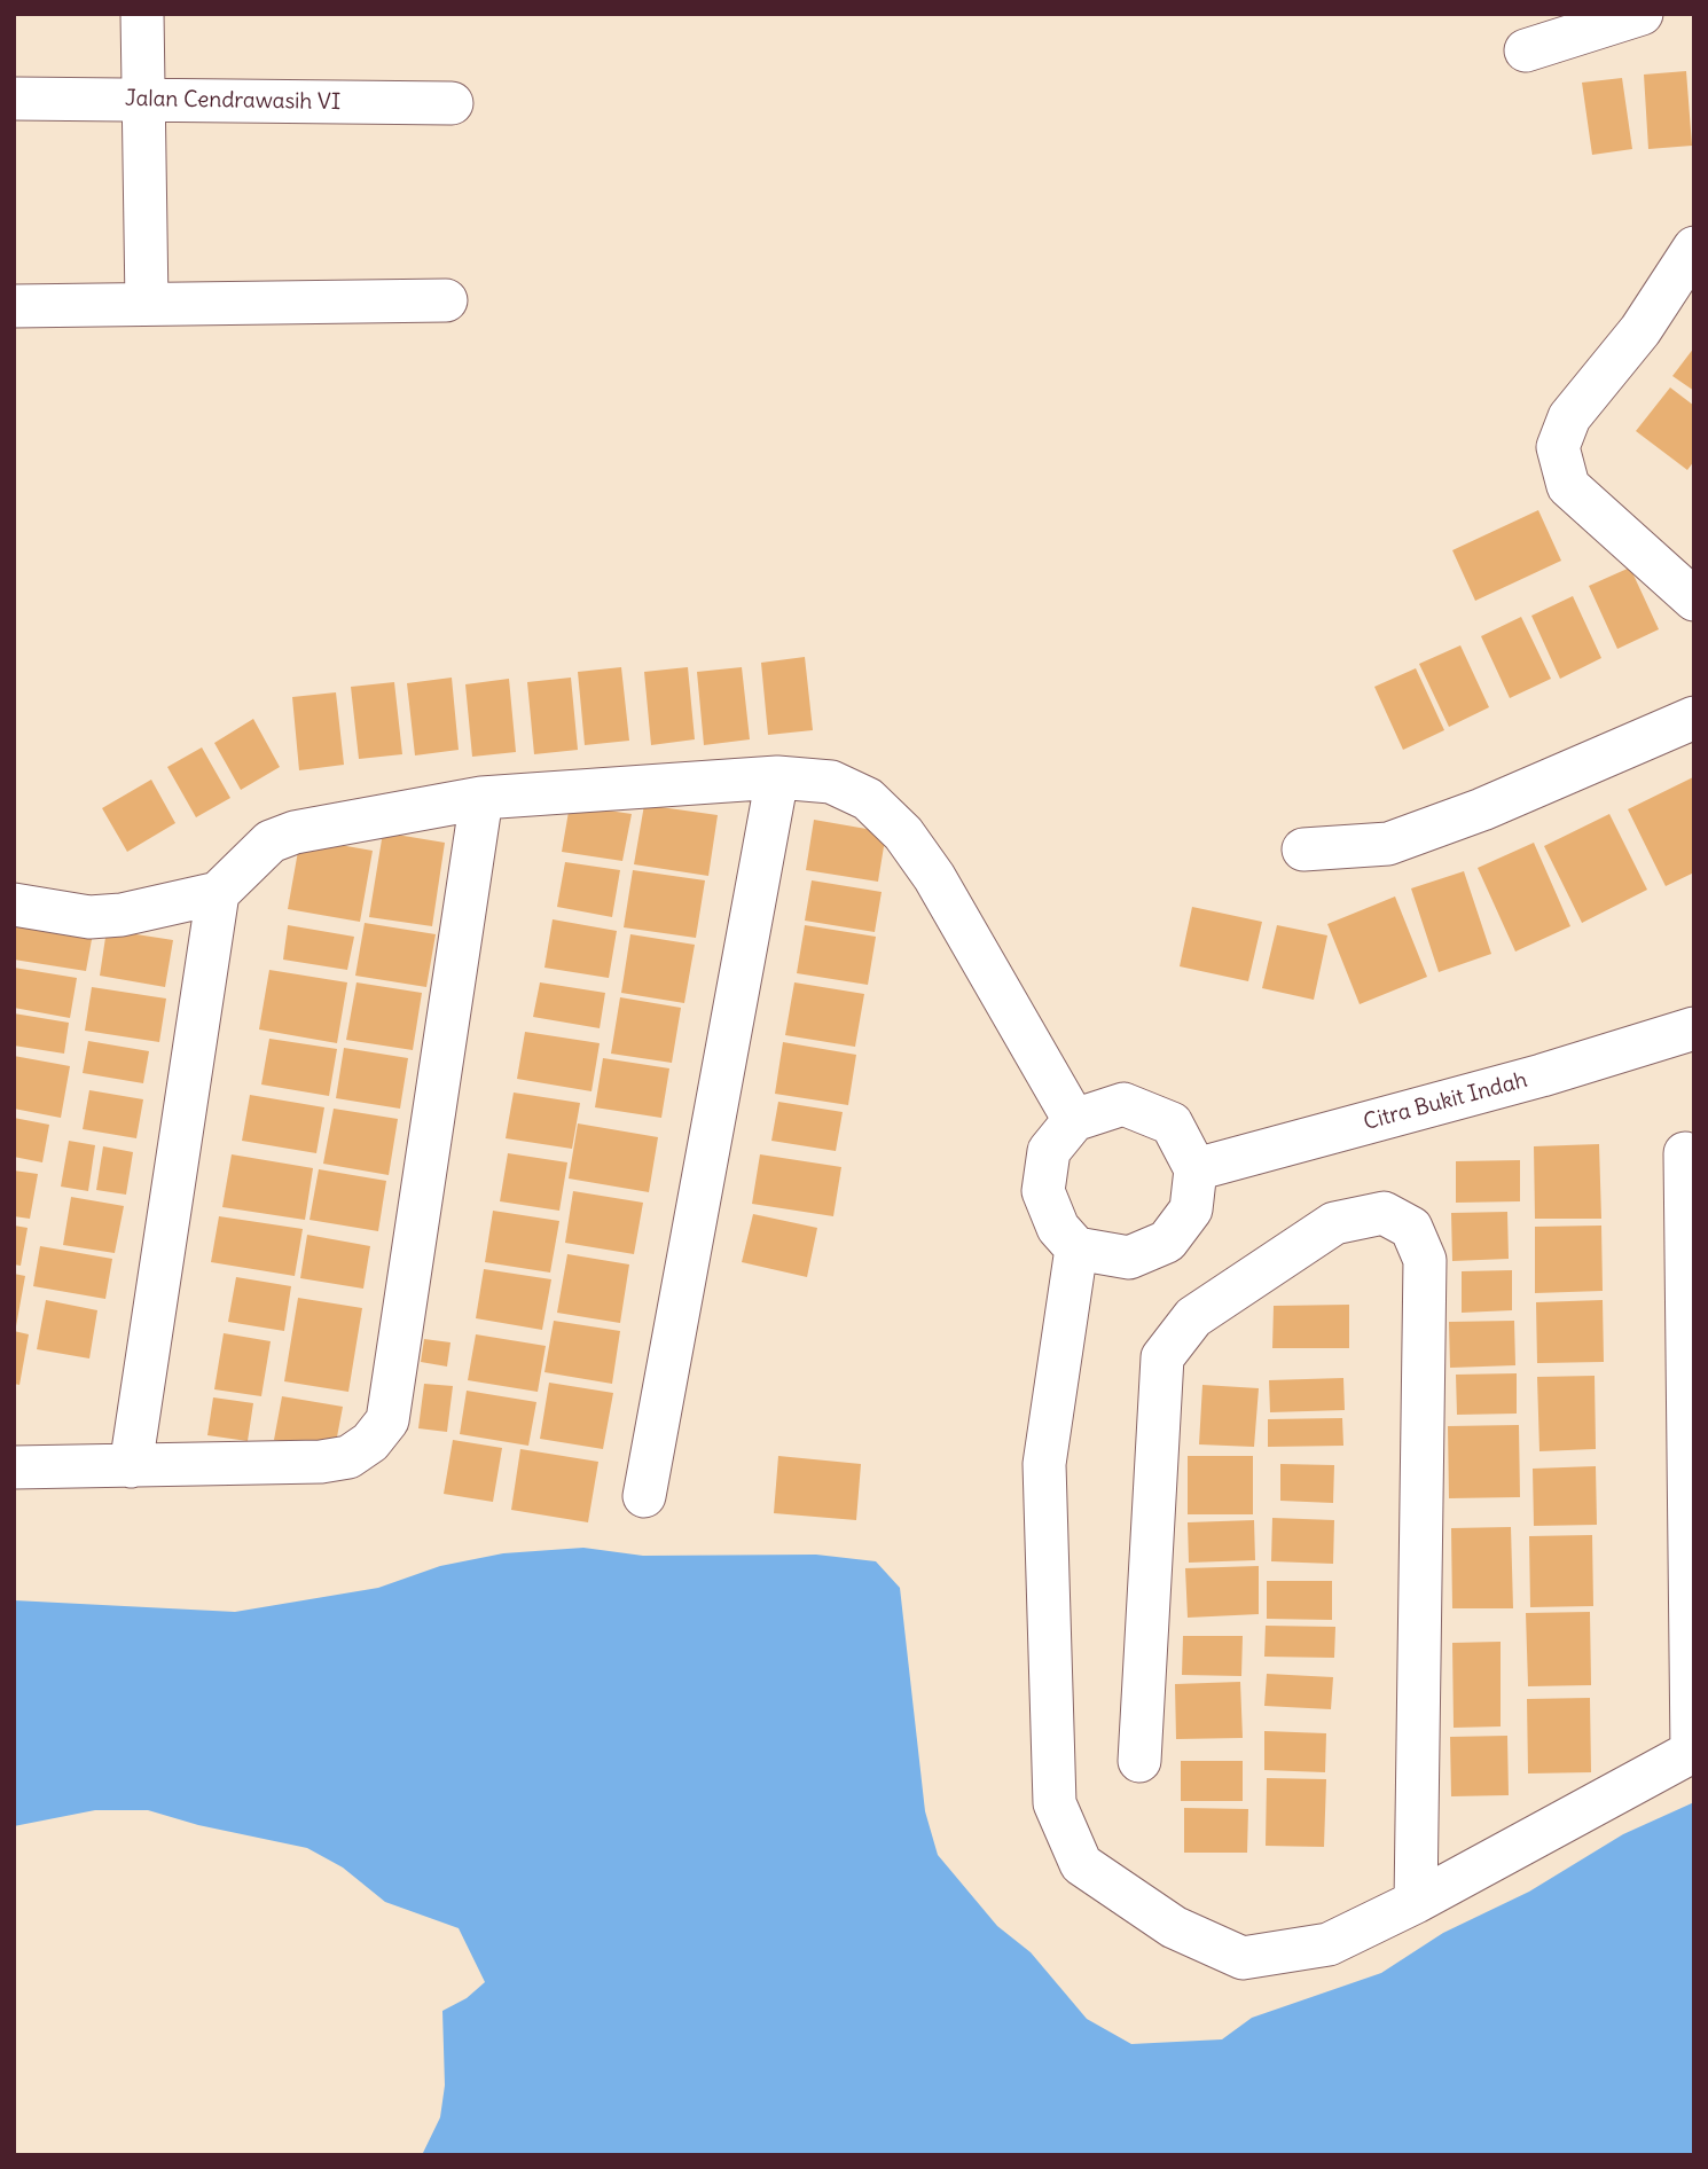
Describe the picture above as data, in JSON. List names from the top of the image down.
{
  "streets": {
    "street": ["Jalan Cendrawasih VI", "Citra Bukit Indah"]
  }
}
